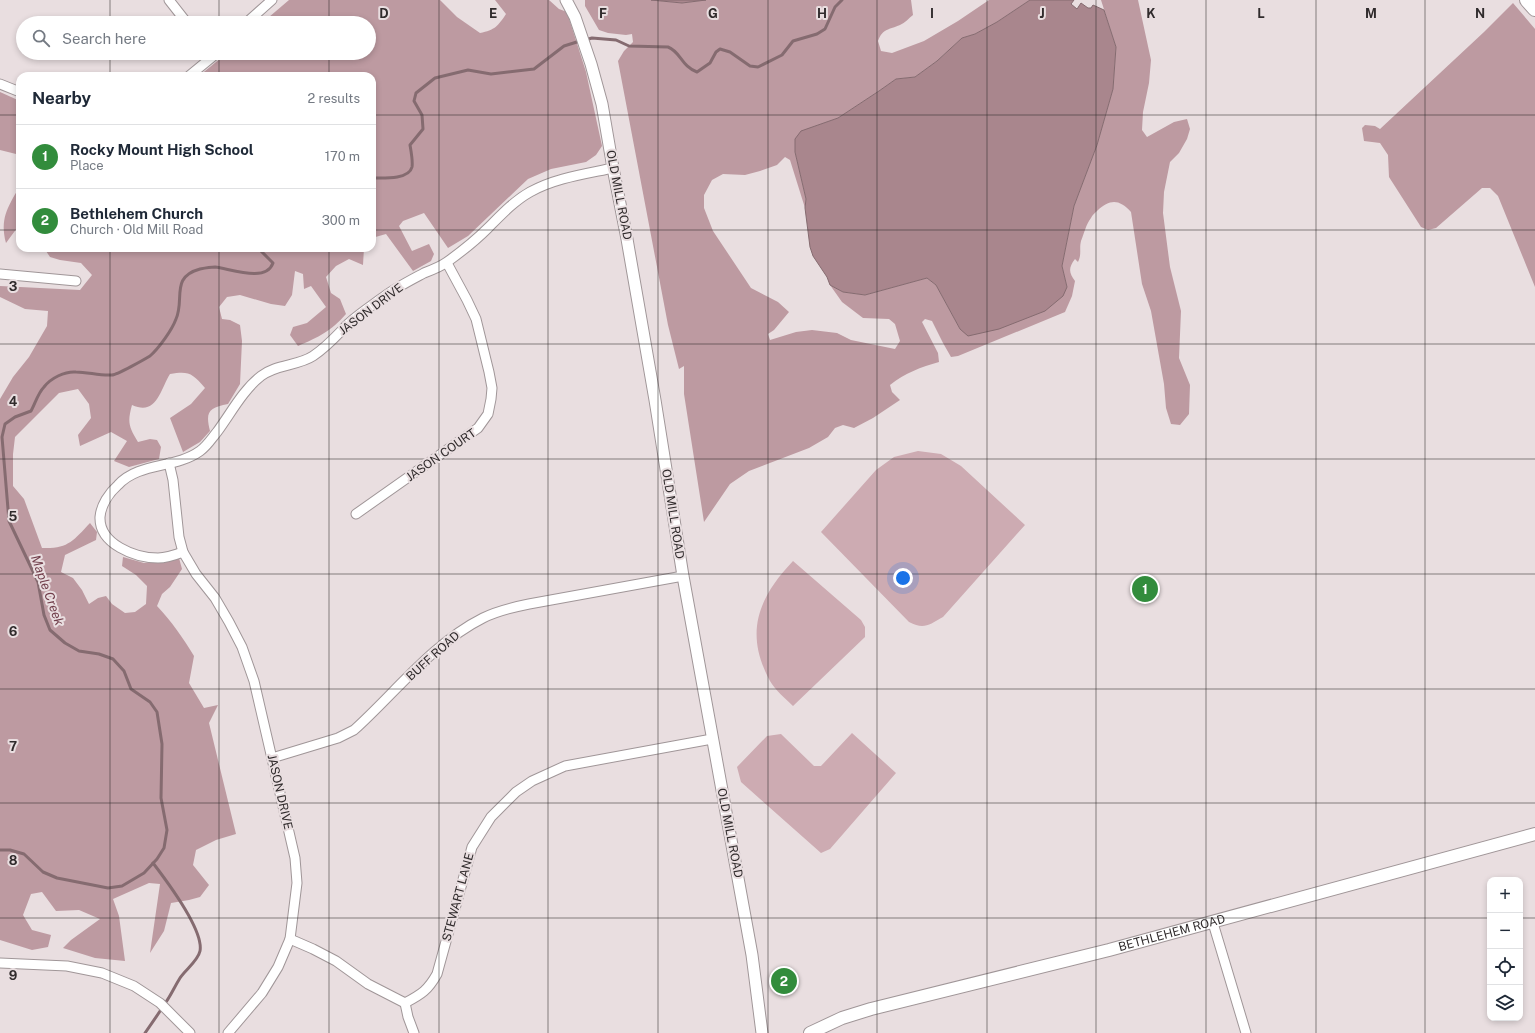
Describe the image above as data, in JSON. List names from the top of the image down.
{
  "streets": {
    "main road": ["BETHLEHEM ROAD"],
    "street": [
      "OLD MILL ROAD",
      "JASON DRIVE",
      "JASON COURT",
      "BUFF ROAD",
      "STEWART LANE"
    ]
  },
  "crossings": [
    ["OLD MILL ROAD", "JASON DRIVE"],
    ["OLD MILL ROAD", "BUFF ROAD"],
    ["OLD MILL ROAD", "STEWART LANE"],
    ["JASON DRIVE", "JASON COURT"],
    ["JASON DRIVE", "BUFF ROAD"]
  ],
  "water": ["Maple Creek"],
  "page": {
    "search": "Search here",
    "heading": ["Nearby", "2 results"],
    "list": [
      {
        "mark": "1",
        "name": "Rocky Mount High School",
        "note": "Place",
        "value": "170 m"
      },
      {
        "mark": "2",
        "name": "Bethlehem Church",
        "note": "Church · Old Mill Road",
        "value": "300 m"
      }
    ],
    "pins": ["1", "2"],
    "map_buttons": ["+", "−"]
  },
  "grid": {
    "columns": [
      "D",
      "E",
      "F",
      "G",
      "H",
      "I",
      "J",
      "K",
      "L",
      "M",
      "N"
    ],
    "rows": [
      "3",
      "4",
      "5",
      "6",
      "7",
      "8",
      "9"
    ]
  }
}
